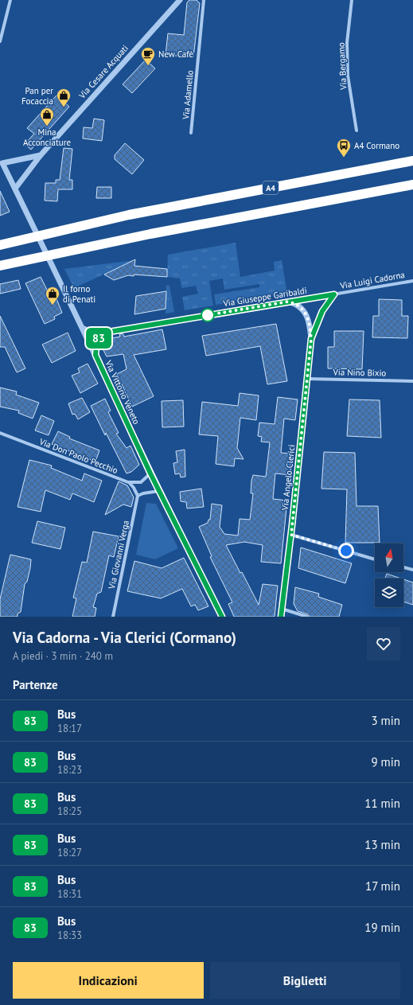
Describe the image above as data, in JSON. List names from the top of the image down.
{
  "streets": {
    "highway": ["A4"],
    "street": [
      "Via Bergamo",
      "Via Cesare Acquati",
      "Via Adamello",
      "Via Luigi Cadorna",
      "Via Giuseppe Garibaldi",
      "Via Nino Bixio",
      "Via Vittorio Veneto",
      "Via Don Paolo Pecchio",
      "Via Angelo Clerici",
      "Via Giovanni Verga"
    ]
  },
  "crossings": [
    ["Via Cesare Acquati", "Via Vittorio Veneto"],
    ["Via Luigi Cadorna", "Via Giuseppe Garibaldi"],
    ["Via Luigi Cadorna", "Via Angelo Clerici"],
    ["Via Giuseppe Garibaldi", "Via Vittorio Veneto"],
    ["Via Giuseppe Garibaldi", "Via Angelo Clerici"],
    ["Via Nino Bixio", "Via Angelo Clerici"],
    ["Via Vittorio Veneto", "Via Don Paolo Pecchio"]
  ],
  "places": {
    "cafe": ["New Cafè"],
    "shop": ["Pan per Focaccia", "Mina Acconciature", "Il forno di Penati"],
    "bus stop": ["A4 Cormano"]
  },
  "lines": ["bus line 83"],
  "north": "top",
  "page": {
    "on_map": "83",
    "heading": [
      ["Via Cadorna - Via Clerici (Cormano)", "A piedi · 3 min · 240 m"],
      "Partenze"
    ],
    "list": [
      {
        "mark": "83",
        "name": "Bus",
        "note": "18:17",
        "value": "3 min"
      },
      {
        "mark": "83",
        "name": "Bus",
        "note": "18:23",
        "value": "9 min"
      },
      {
        "mark": "83",
        "name": "Bus",
        "note": "18:25",
        "value": "11 min"
      },
      {
        "mark": "83",
        "name": "Bus",
        "note": "18:27",
        "value": "13 min"
      },
      {
        "mark": "83",
        "name": "Bus",
        "note": "18:31",
        "value": "17 min"
      },
      {
        "mark": "83",
        "name": "Bus",
        "note": "18:33",
        "value": "19 min"
      }
    ],
    "buttons": ["Indicazioni", "Biglietti"]
  }
}
